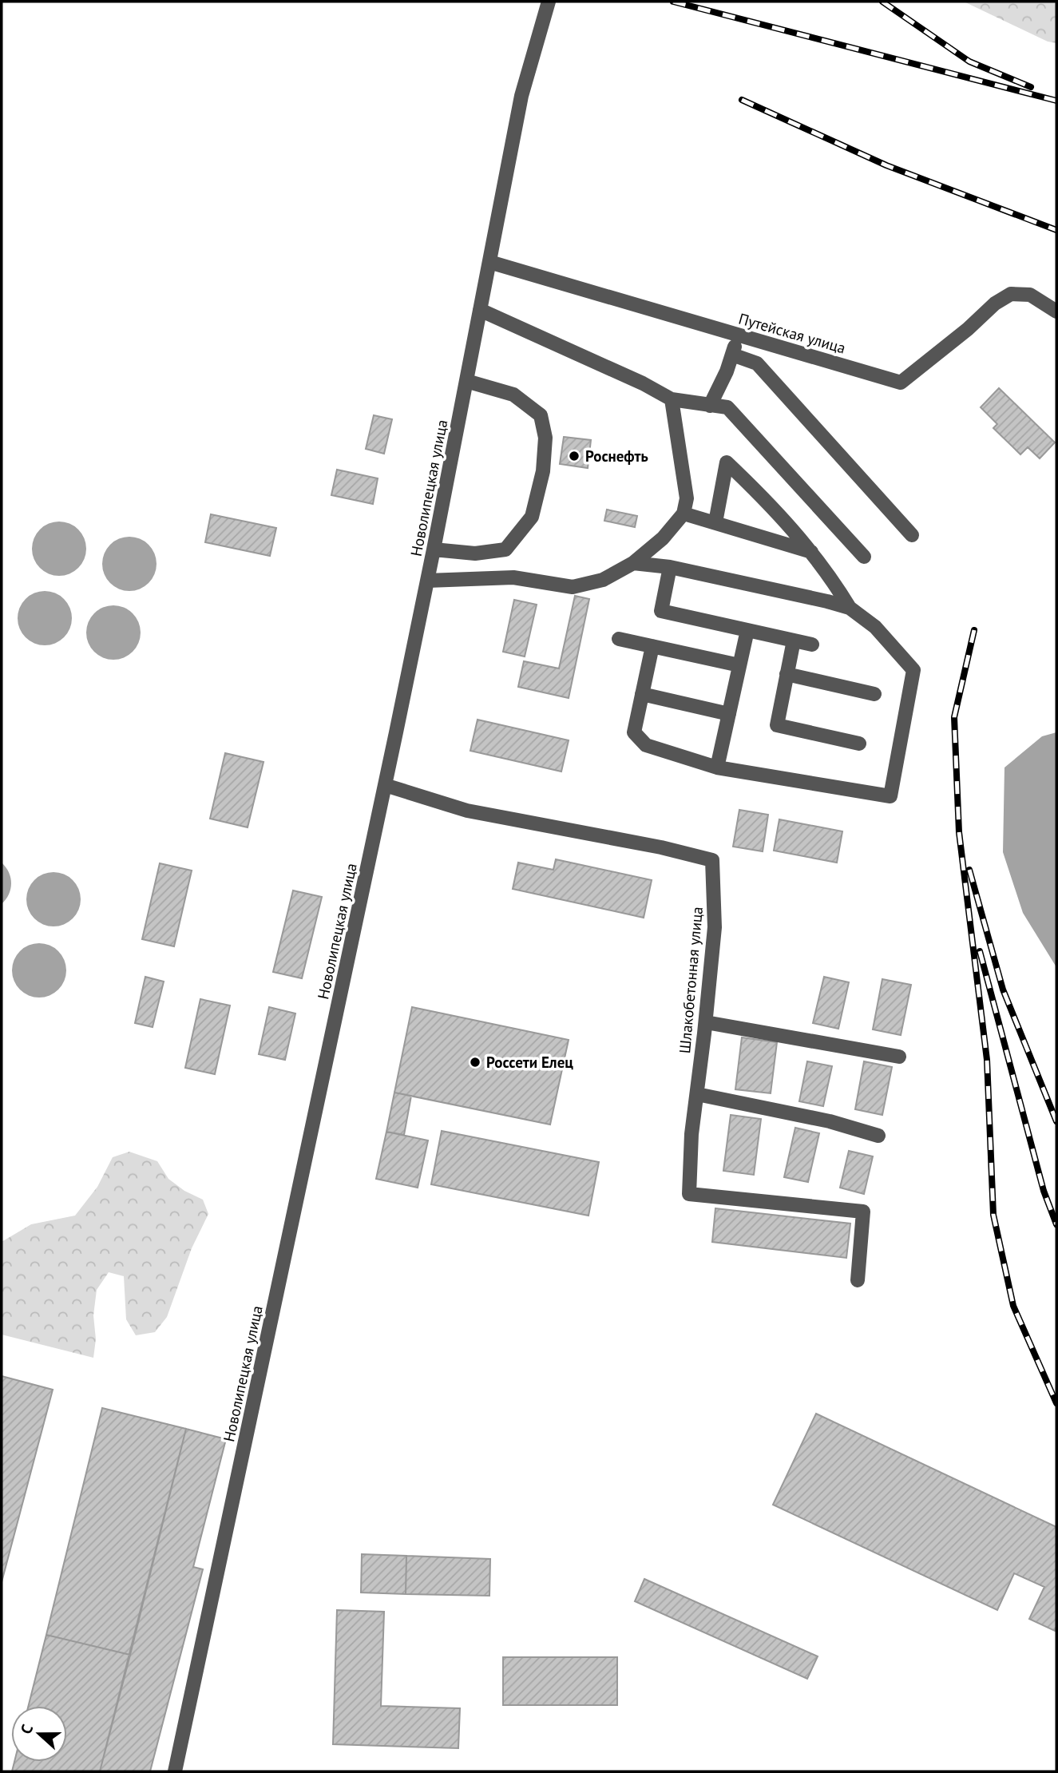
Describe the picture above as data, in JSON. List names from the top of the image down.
{
  "streets": {
    "street": ["Путейская улица", "Новолипецкая улица", "Шлакобетонная улица"]
  },
  "crossings": [
    ["Путейская улица", "Новолипецкая улица"],
    ["Новолипецкая улица", "Шлакобетонная улица"]
  ],
  "places": ["Роснефть", "Россети Елец"],
  "north": "left"
}
